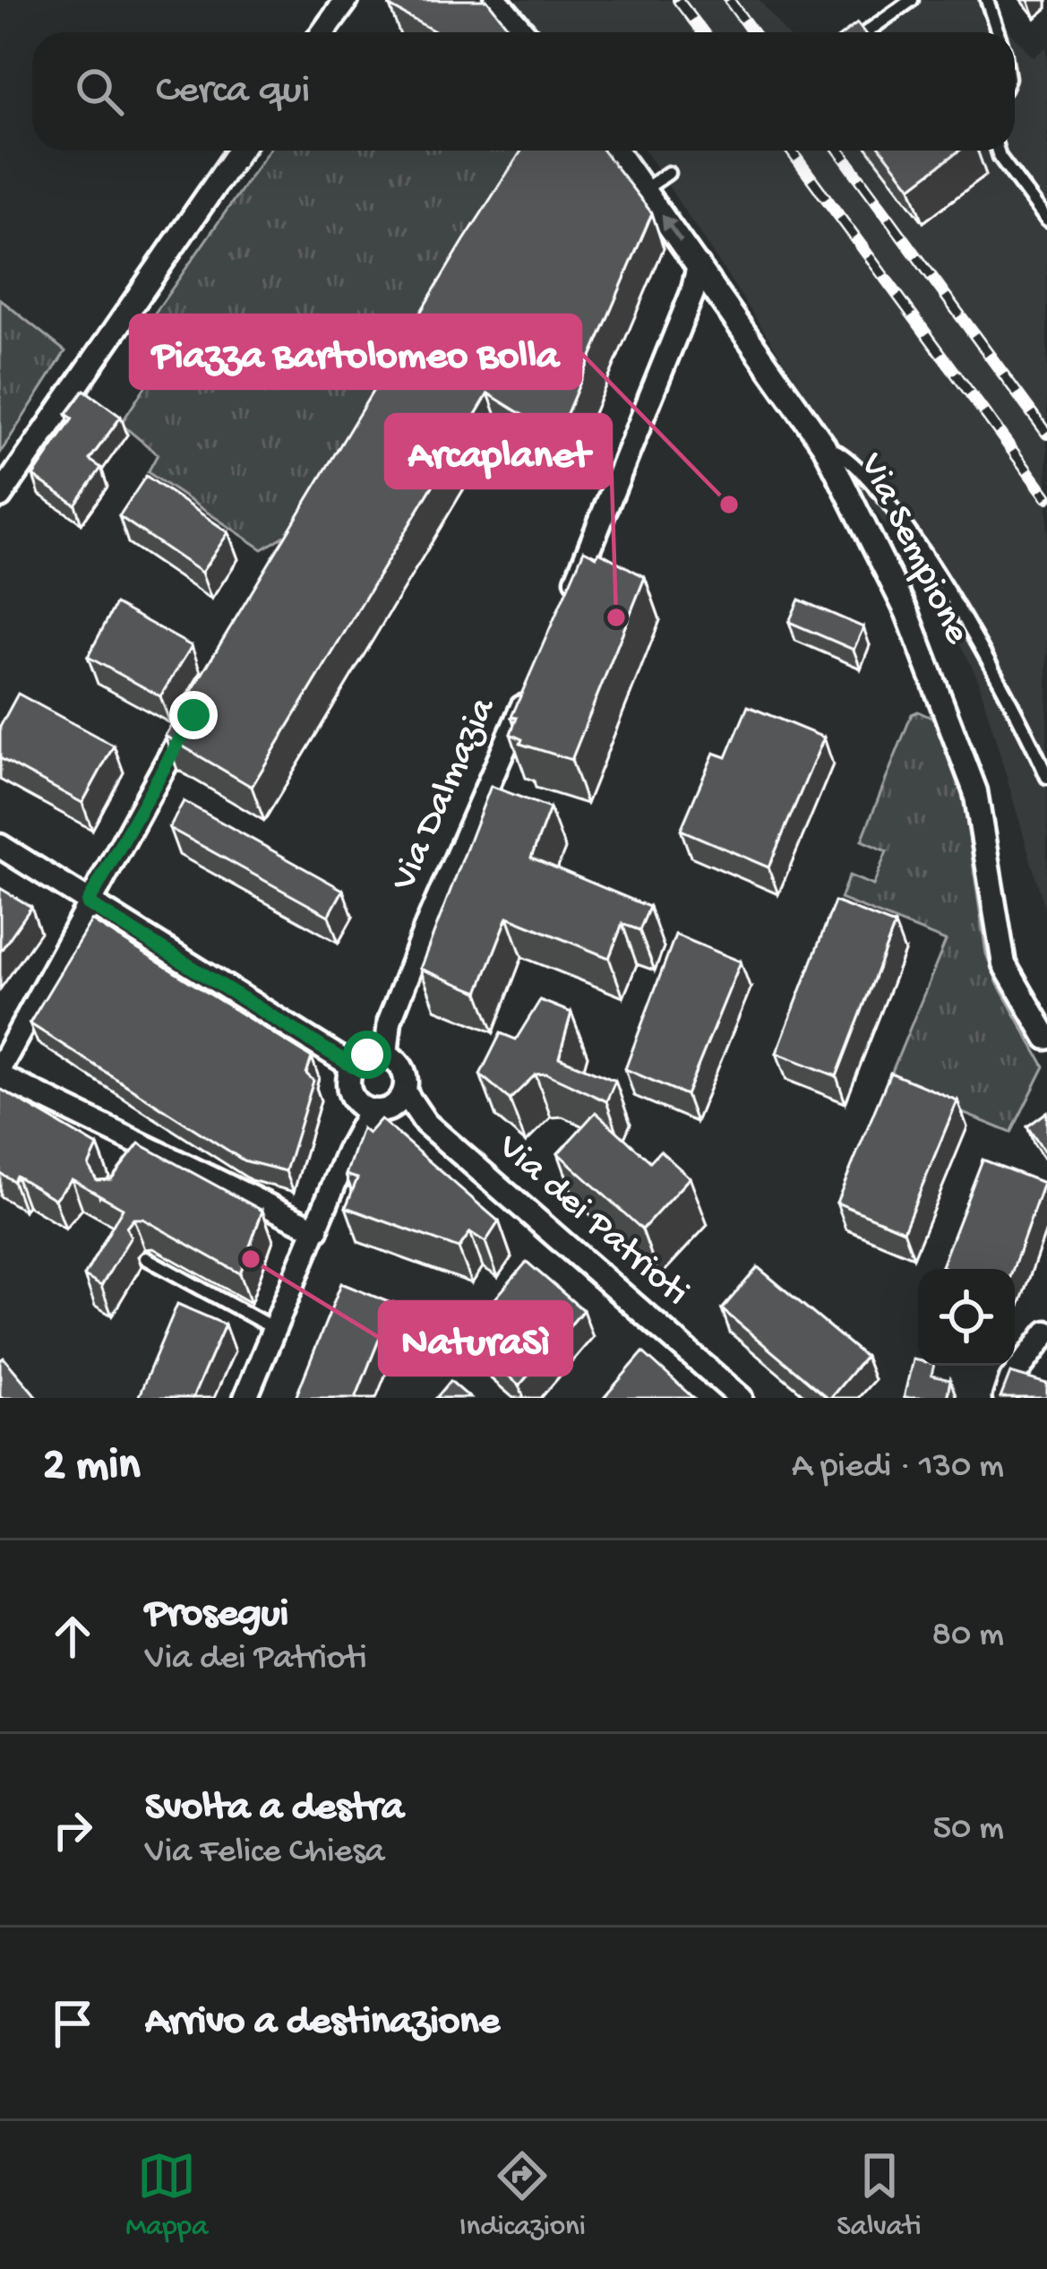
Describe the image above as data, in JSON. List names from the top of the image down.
{
  "streets": {
    "street": ["Via Sempione", "Via Dalmazia", "Via dei Patrioti"]
  },
  "crossings": [
    ["Via Dalmazia", "Via dei Patrioti"]
  ],
  "places": ["Piazza Bartolomeo Bolla", "Arcaplanet", "NaturaSì"],
  "page": {
    "search": "Cerca qui",
    "heading": ["2 min", "A piedi · 130 m"],
    "list": [
      ["Prosegui", "Via dei Patrioti", "80 m"],
      ["Svolta a destra", "Via Felice Chiesa", "50 m"],
      "Arrivo a destinazione"
    ],
    "nav": ["Mappa", "Indicazioni", "Salvati"]
  }
}
